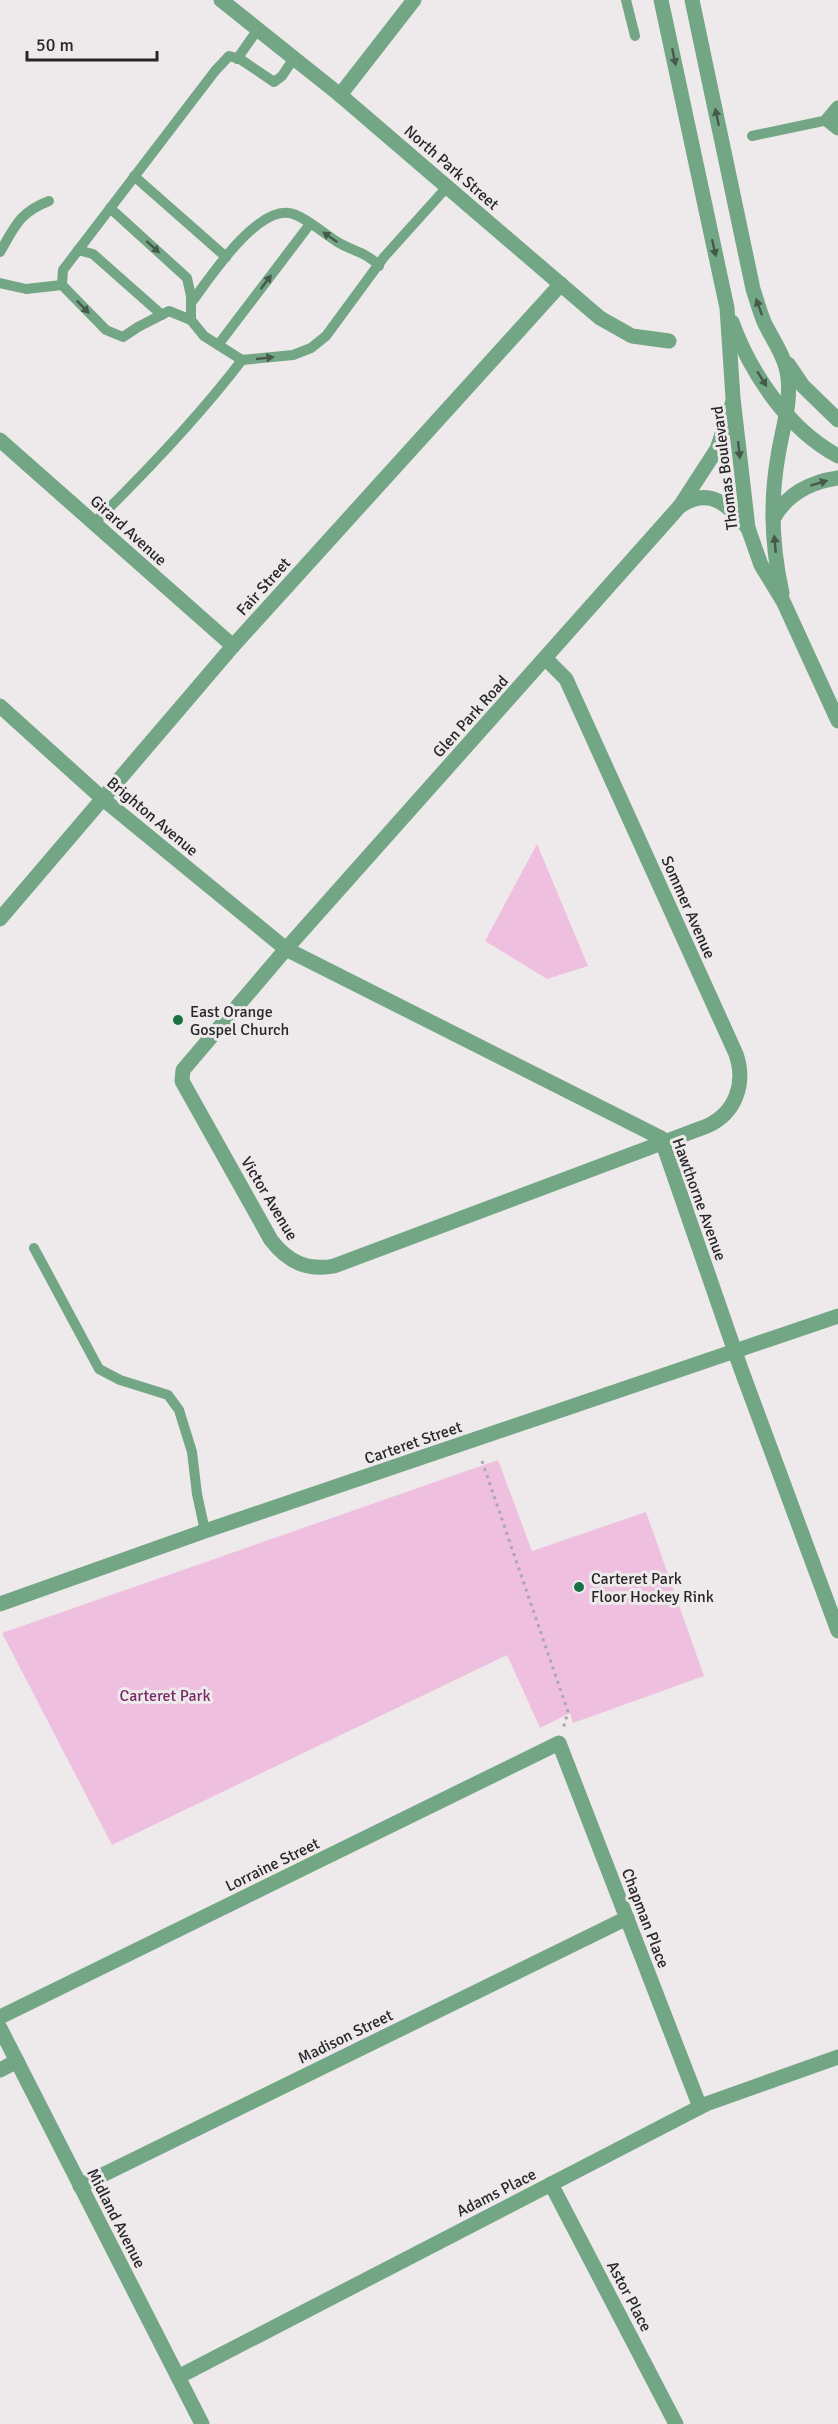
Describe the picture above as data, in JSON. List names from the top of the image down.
{
  "streets": {
    "street": [
      "North Park Street",
      "Thomas Boulevard",
      "Girard Avenue",
      "Fair Street",
      "Glen Park Road",
      "Brighton Avenue",
      "Sommer Avenue",
      "Victor Avenue",
      "Hawthorne Avenue",
      "Carteret Street",
      "Lorraine Street",
      "Chapman Place",
      "Madison Street",
      "Adams Place",
      "Midland Avenue",
      "Astor Place"
    ]
  },
  "crossings": [
    ["North Park Street", "Fair Street"],
    ["Thomas Boulevard", "Glen Park Road"],
    ["Girard Avenue", "Fair Street"],
    ["Fair Street", "Brighton Avenue"],
    ["Glen Park Road", "Brighton Avenue"],
    ["Glen Park Road", "Sommer Avenue"],
    ["Glen Park Road", "Victor Avenue"],
    ["Glen Park Road", "Hawthorne Avenue"],
    ["Brighton Avenue", "Victor Avenue"],
    ["Brighton Avenue", "Hawthorne Avenue"],
    ["Sommer Avenue", "Victor Avenue"],
    ["Sommer Avenue", "Hawthorne Avenue"],
    ["Victor Avenue", "Hawthorne Avenue"],
    ["Hawthorne Avenue", "Carteret Street"],
    ["Lorraine Street", "Chapman Place"],
    ["Chapman Place", "Madison Street"],
    ["Chapman Place", "Adams Place"],
    ["Madison Street", "Midland Avenue"],
    ["Adams Place", "Midland Avenue"],
    ["Adams Place", "Astor Place"]
  ],
  "parks": ["Carteret Park"],
  "places": ["East Orange Gospel Church", "Carteret Park Floor Hockey Rink"],
  "scale_bar": "50 m"
}
